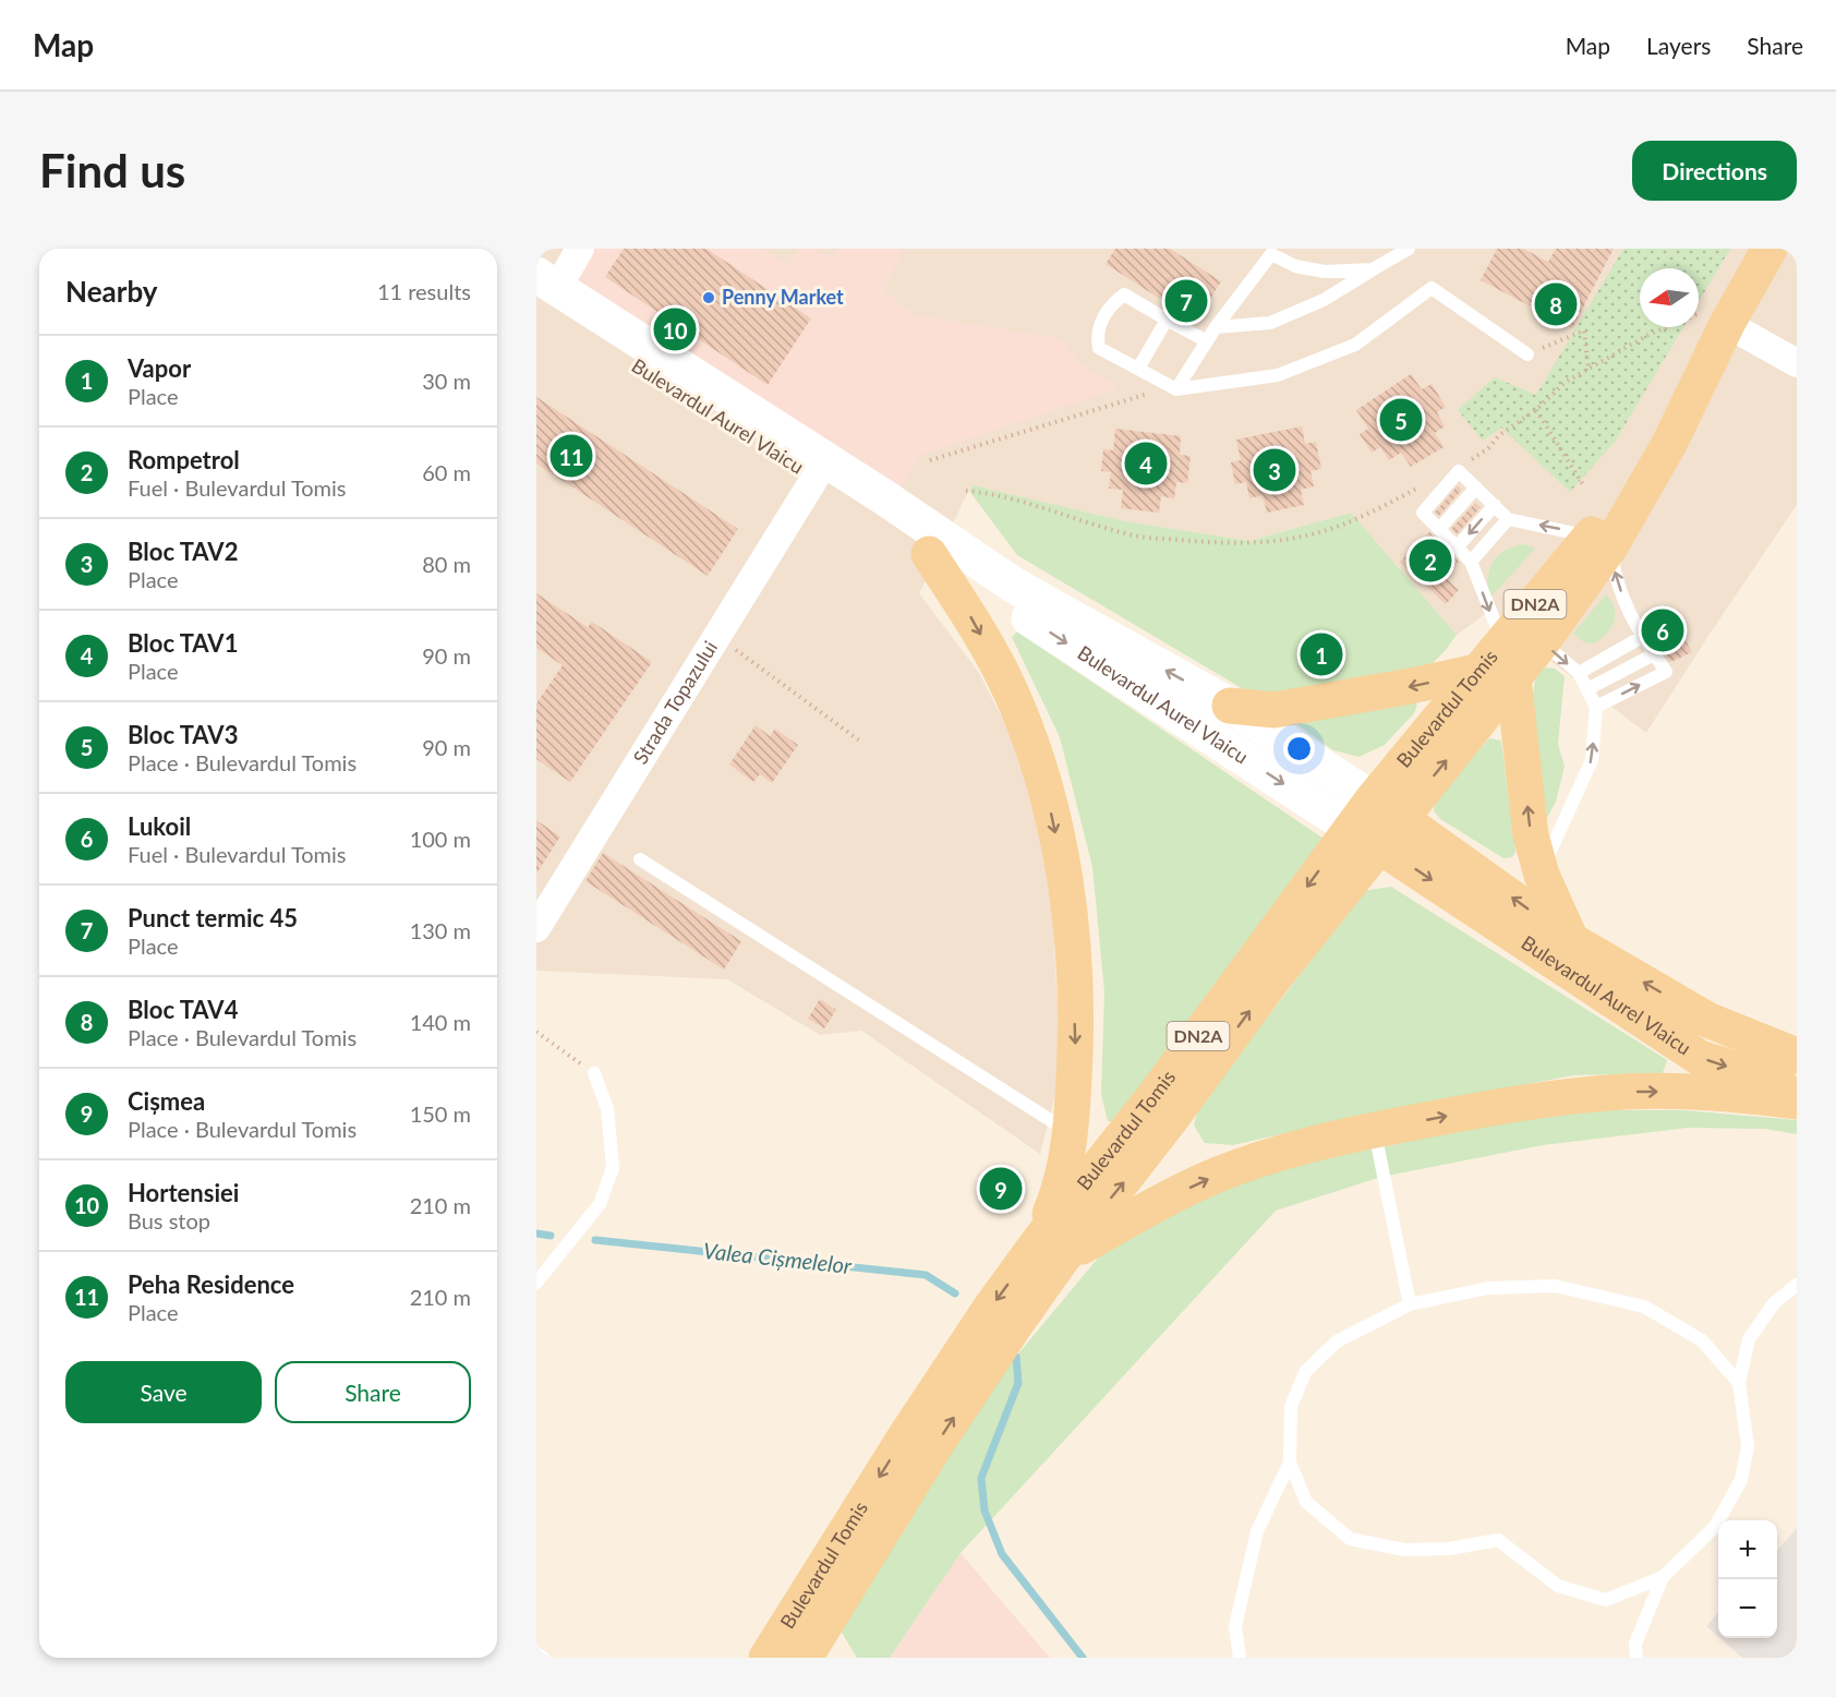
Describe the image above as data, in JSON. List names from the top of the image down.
{
  "streets": {
    "main road": ["Bulevardul Aurel Vlaicu", "DN2A", "Bulevardul Tomis"],
    "street": ["Strada Topazului"]
  },
  "crossings": [
    ["Bulevardul Aurel Vlaicu", "Strada Topazului"],
    ["Bulevardul Aurel Vlaicu", "Bulevardul Tomis"]
  ],
  "water": ["Valea Cișmelelor"],
  "places": ["Penny Market"],
  "north": "left",
  "page": {
    "header": "Map",
    "nav": ["Map", "Layers", "Share"],
    "buttons": [
      "Directions",
      ["Save", "Share"]
    ],
    "title": "Find us",
    "heading": ["Nearby", "11 results"],
    "pins": [
      "7",
      "8",
      "10",
      "5",
      "11",
      "4",
      "3",
      "2",
      "6",
      "1",
      "9"
    ],
    "list": [
      {
        "mark": "1",
        "name": "Vapor",
        "note": "Place",
        "value": "30 m"
      },
      {
        "mark": "2",
        "name": "Rompetrol",
        "note": "Fuel · Bulevardul Tomis",
        "value": "60 m"
      },
      {
        "mark": "3",
        "name": "Bloc TAV2",
        "note": "Place",
        "value": "80 m"
      },
      {
        "mark": "4",
        "name": "Bloc TAV1",
        "note": "Place",
        "value": "90 m"
      },
      {
        "mark": "5",
        "name": "Bloc TAV3",
        "note": "Place · Bulevardul Tomis",
        "value": "90 m"
      },
      {
        "mark": "6",
        "name": "Lukoil",
        "note": "Fuel · Bulevardul Tomis",
        "value": "100 m"
      },
      {
        "mark": "7",
        "name": "Punct termic 45",
        "note": "Place",
        "value": "130 m"
      },
      {
        "mark": "8",
        "name": "Bloc TAV4",
        "note": "Place · Bulevardul Tomis",
        "value": "140 m"
      },
      {
        "mark": "9",
        "name": "Cișmea",
        "note": "Place · Bulevardul Tomis",
        "value": "150 m"
      },
      {
        "mark": "10",
        "name": "Hortensiei",
        "note": "Bus stop",
        "value": "210 m"
      },
      {
        "mark": "11",
        "name": "Peha Residence",
        "note": "Place",
        "value": "210 m"
      }
    ],
    "map_buttons": ["+", "−"]
  }
}
